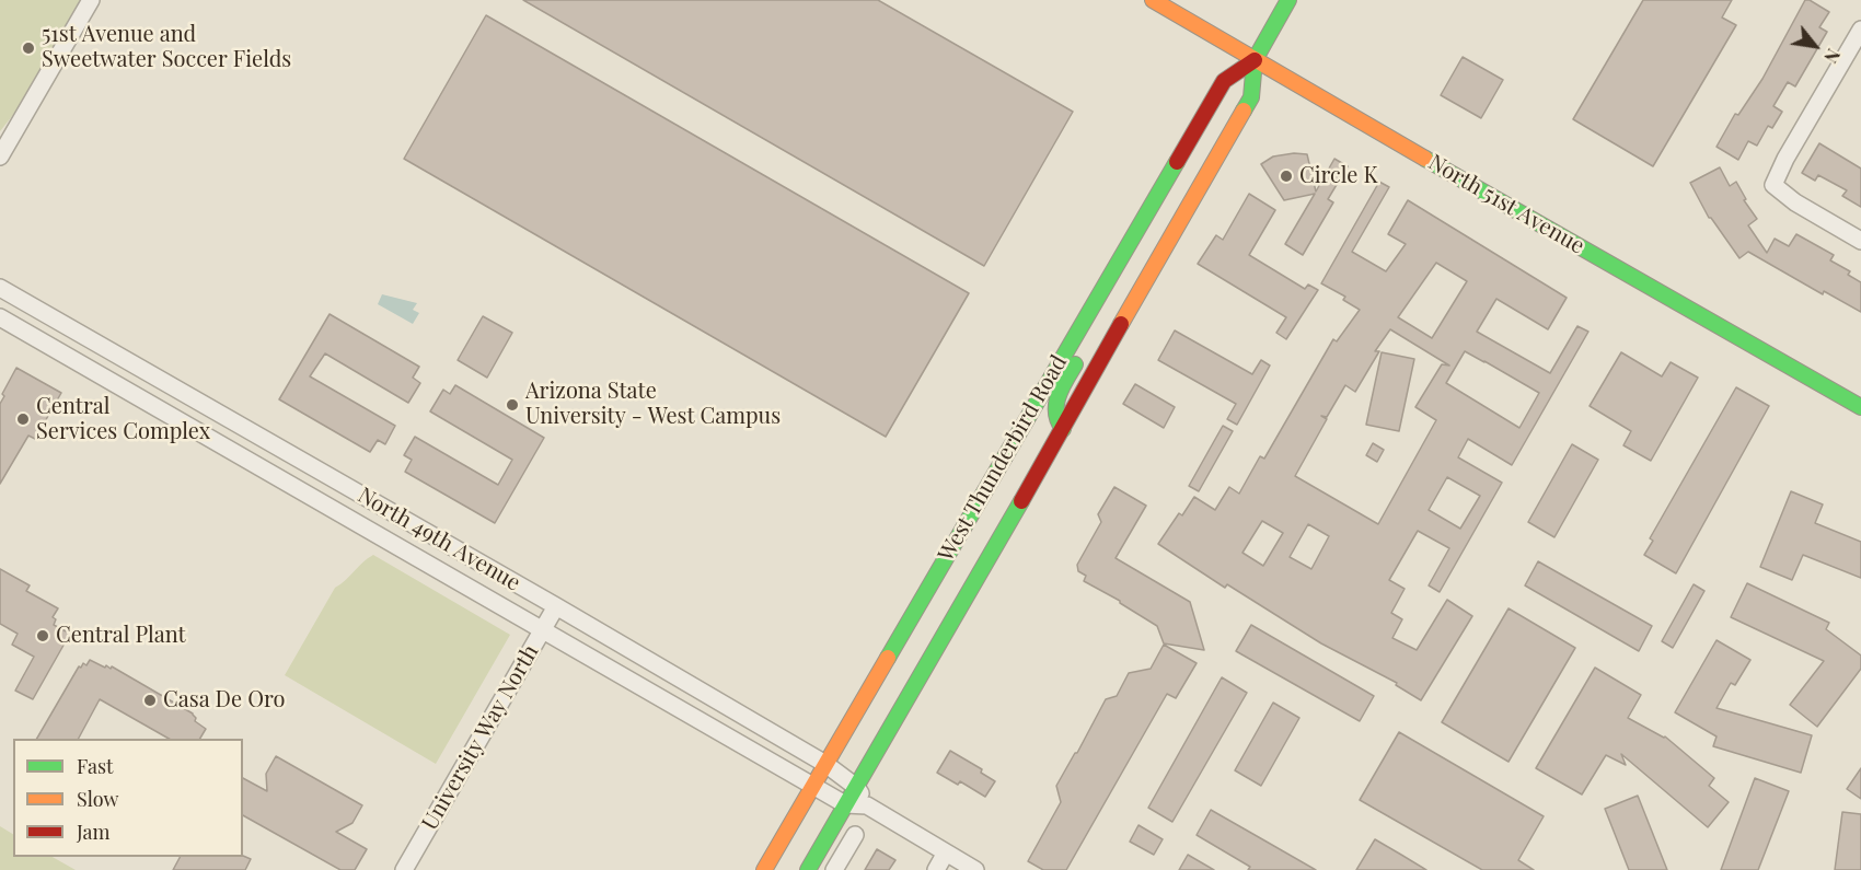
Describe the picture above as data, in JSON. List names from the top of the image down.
{
  "streets": {
    "main road": ["North 51st Avenue", "West Thunderbird Road"],
    "street": ["North 49th Avenue", "University Way North"]
  },
  "crossings": [
    ["North 51st Avenue", "West Thunderbird Road"],
    ["West Thunderbird Road", "North 49th Avenue"],
    ["North 49th Avenue", "University Way North"]
  ],
  "places": [
    "51st Avenue and Sweetwater Soccer Fields",
    "Circle K",
    "Arizona State University - West Campus",
    "Central Services Complex",
    "Central Plant",
    "Casa De Oro"
  ],
  "legend": ["Fast", "Slow", "Jam"],
  "north": "bottom right"
}
